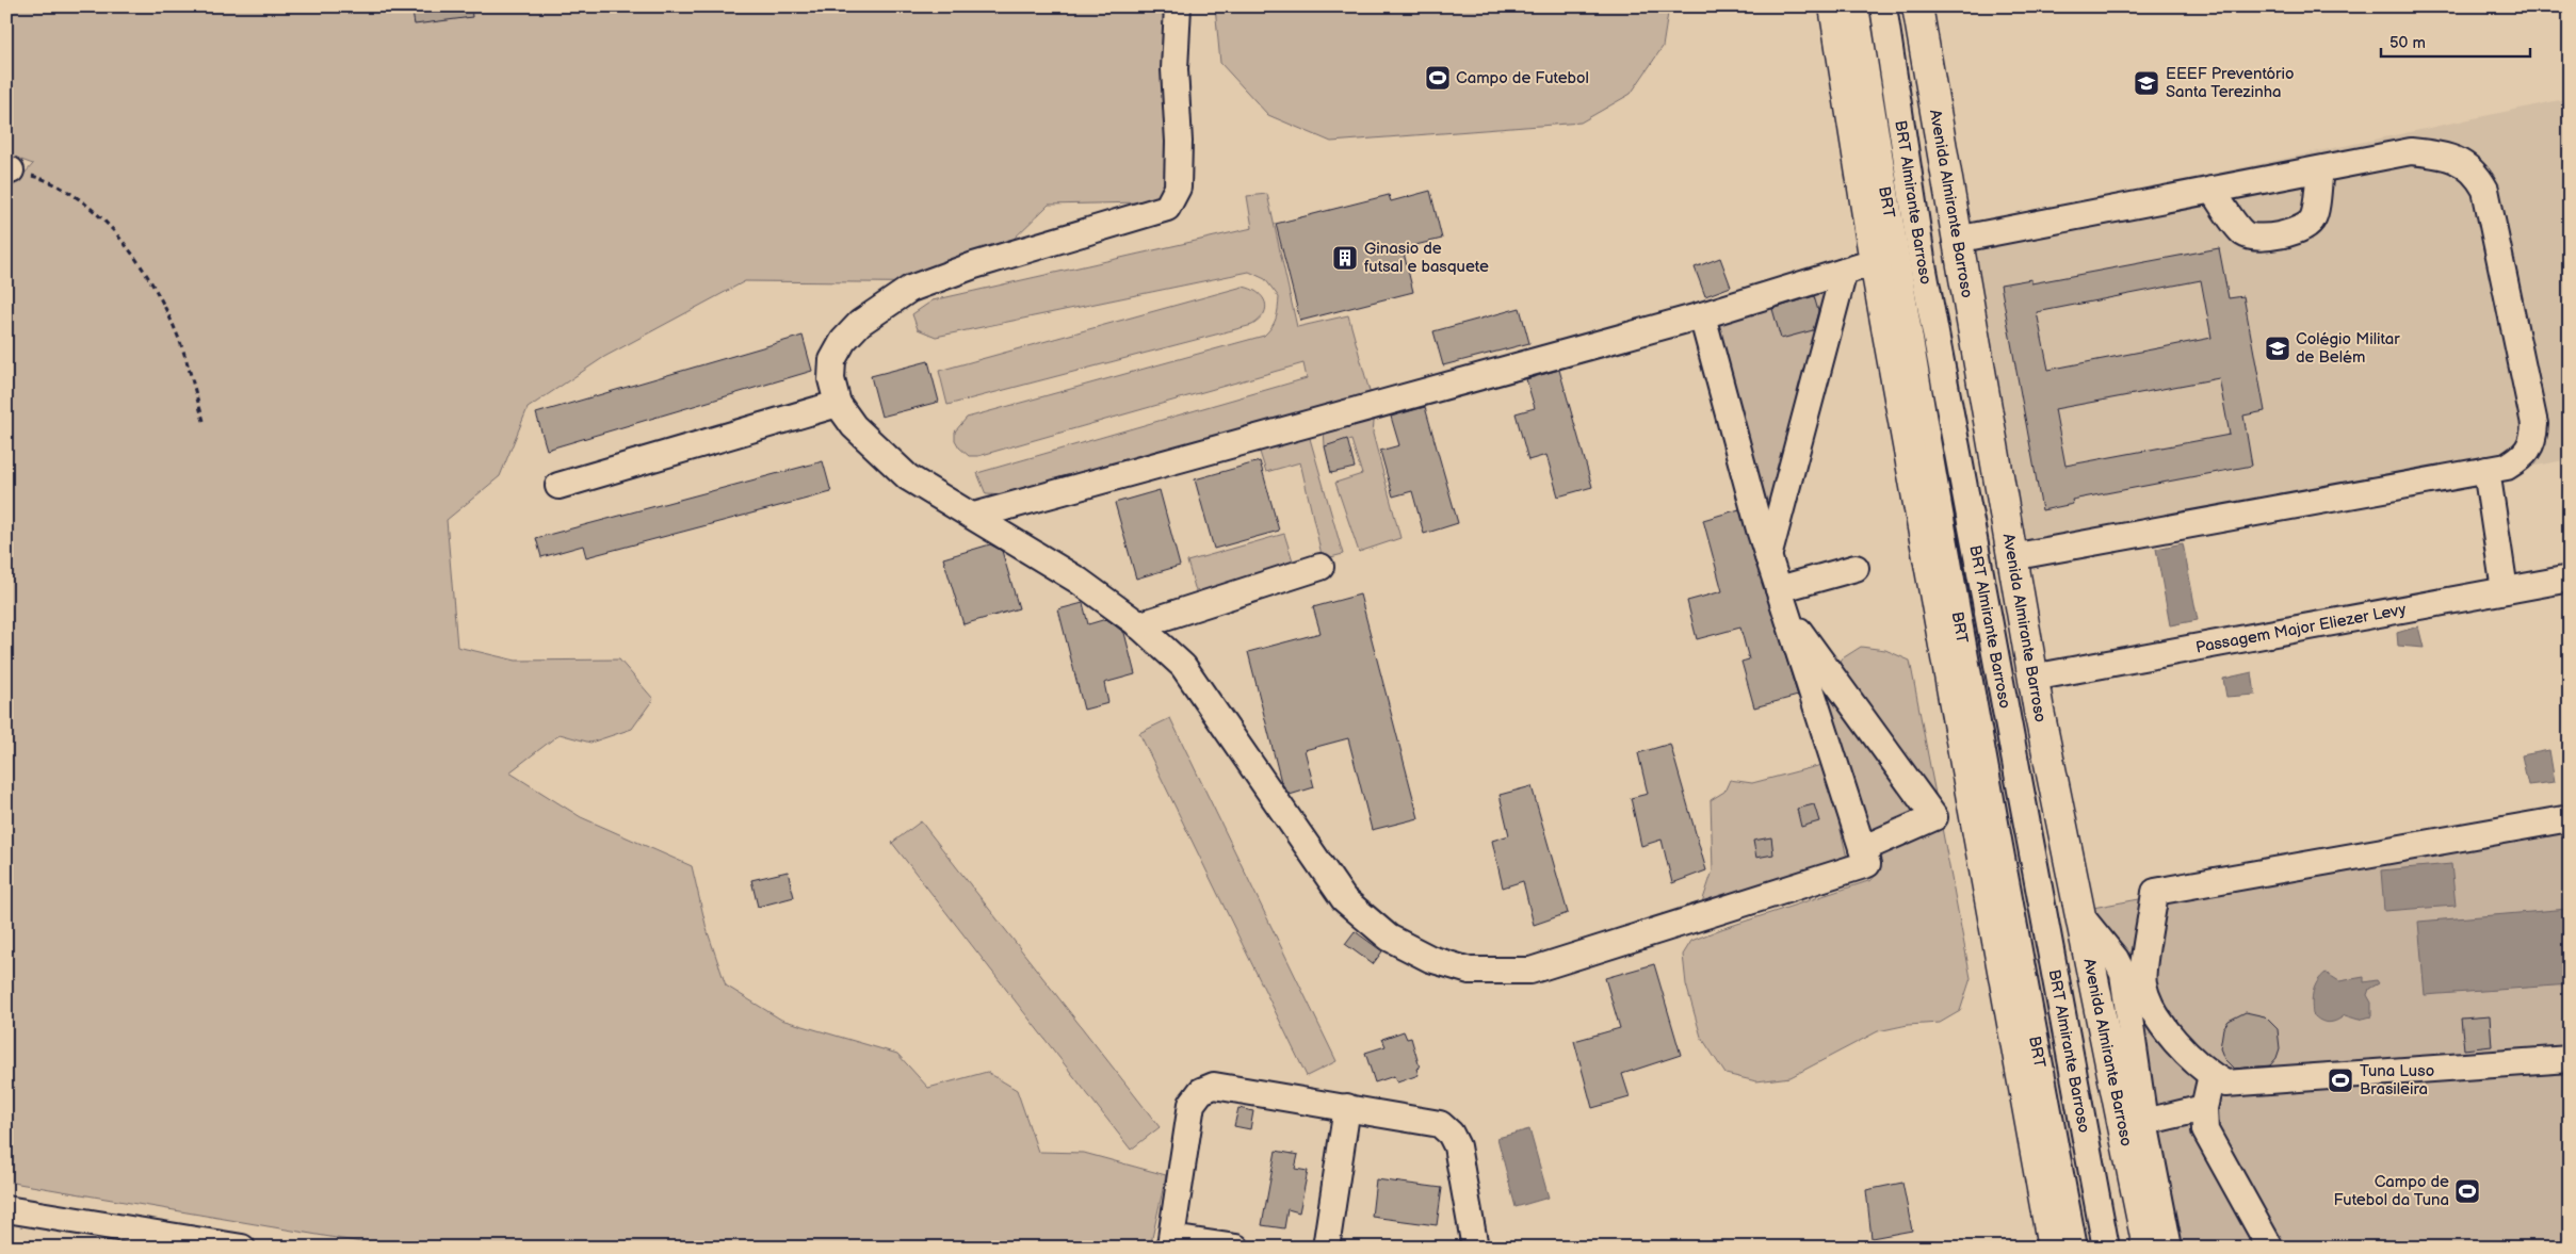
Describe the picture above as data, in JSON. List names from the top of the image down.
{
  "streets": {
    "highway": ["Avenida Almirante Barroso"],
    "street": ["BRT", "BRT Almirante Barroso", "Passagem Major Eliezer Levy"]
  },
  "crossings": [
    ["Avenida Almirante Barroso", "Passagem Major Eliezer Levy"]
  ],
  "places": {
    "sports": ["Campo de Futebol", "Tuna Luso Brasileira", "Campo de Futebol da Tuna"],
    "school or university": ["EEEF Preventório Santa Terezinha", "Colégio Militar de Belém"],
    "building": ["Ginasio de futsal e basquete"]
  },
  "scale_bar": "50 m"
}
